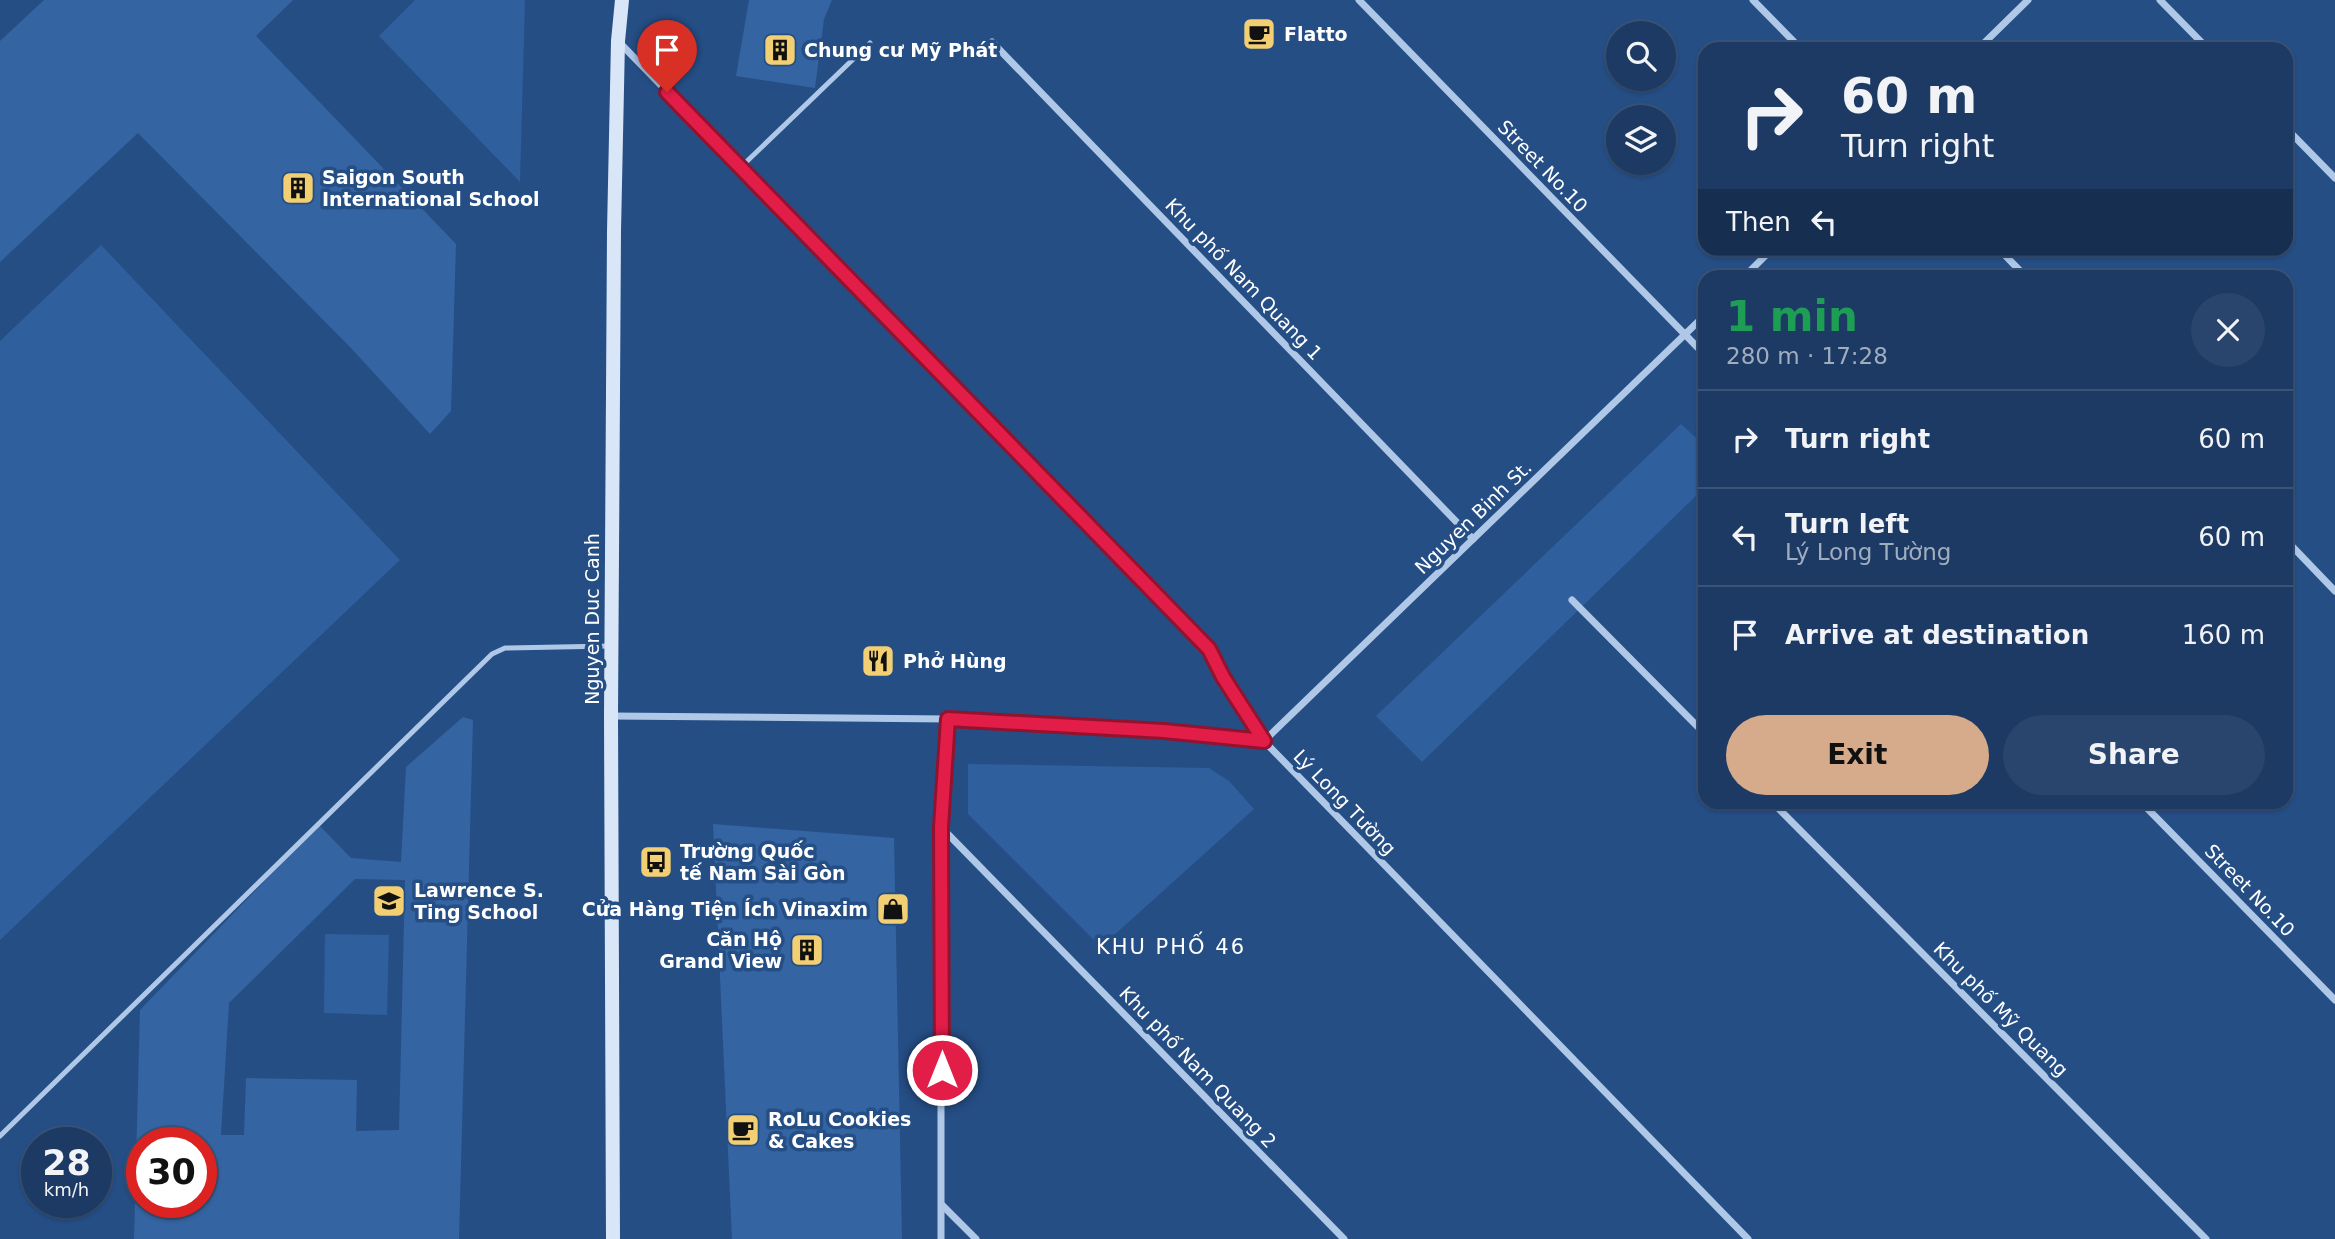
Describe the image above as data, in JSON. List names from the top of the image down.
{
  "streets": {
    "main road": ["Nguyen Duc Canh"],
    "street": [
      "Street No.10",
      "Khu phố Nam Quang 1",
      "Nguyen Binh St.",
      "Lý Long Tường",
      "Khu phố Mỹ Quang",
      "Khu phố Nam Quang 2"
    ]
  },
  "crossings": [
    ["Street No.10", "Nguyen Binh St."],
    ["Khu phố Nam Quang 1", "Nguyen Binh St."],
    ["Nguyen Binh St.", "Lý Long Tường"],
    ["Nguyen Duc Canh", "Lý Long Tường"]
  ],
  "districts": ["KHU PHỐ 46"],
  "places": {
    "cafe": ["Flatto", "RoLu Cookies & Cakes"],
    "building": ["Chung cư Mỹ Phát", "Saigon South International School", "Căn Hộ Grand View"],
    "restaurant": ["Phở Hùng"],
    "bus stop": ["Trường Quốc tế Nam Sài Gòn"],
    "school or university": ["Lawrence S. Ting School"],
    "shop": ["Cửa Hàng Tiện Ích Vinaxim"]
  },
  "page": {
    "turn": ["60 m", "Turn right"],
    "then": "Then",
    "heading": ["1 min", "280 m · 17:28"],
    "list": [
      {
        "name": "Turn right",
        "value": "60 m"
      },
      {
        "name": "Turn left",
        "note": "Lý Long Tường",
        "value": "60 m"
      },
      {
        "name": "Arrive at destination",
        "value": "160 m"
      }
    ],
    "buttons": ["Exit", "Share"],
    "speed": "28 km/h",
    "limit": "30"
  }
}
